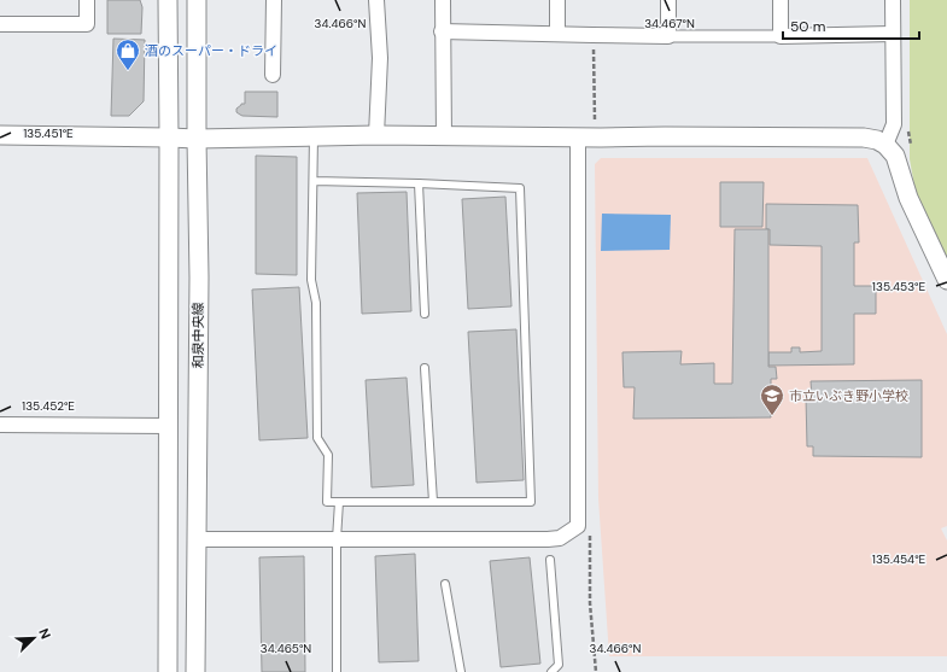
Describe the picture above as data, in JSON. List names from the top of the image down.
{
  "streets": {
    "street": ["和泉中央線"]
  },
  "places": {
    "shop": ["酒のスーパー・ドライ"],
    "school or university": ["市立いぶき野小学校"]
  },
  "scale_bar": "50 m",
  "north": "top right",
  "coordinates": [
    "34.466°N",
    "34.467°N",
    "135.451°E",
    "135.453°E",
    "135.452°E",
    "135.454°E",
    "34.465°N"
  ]
}
